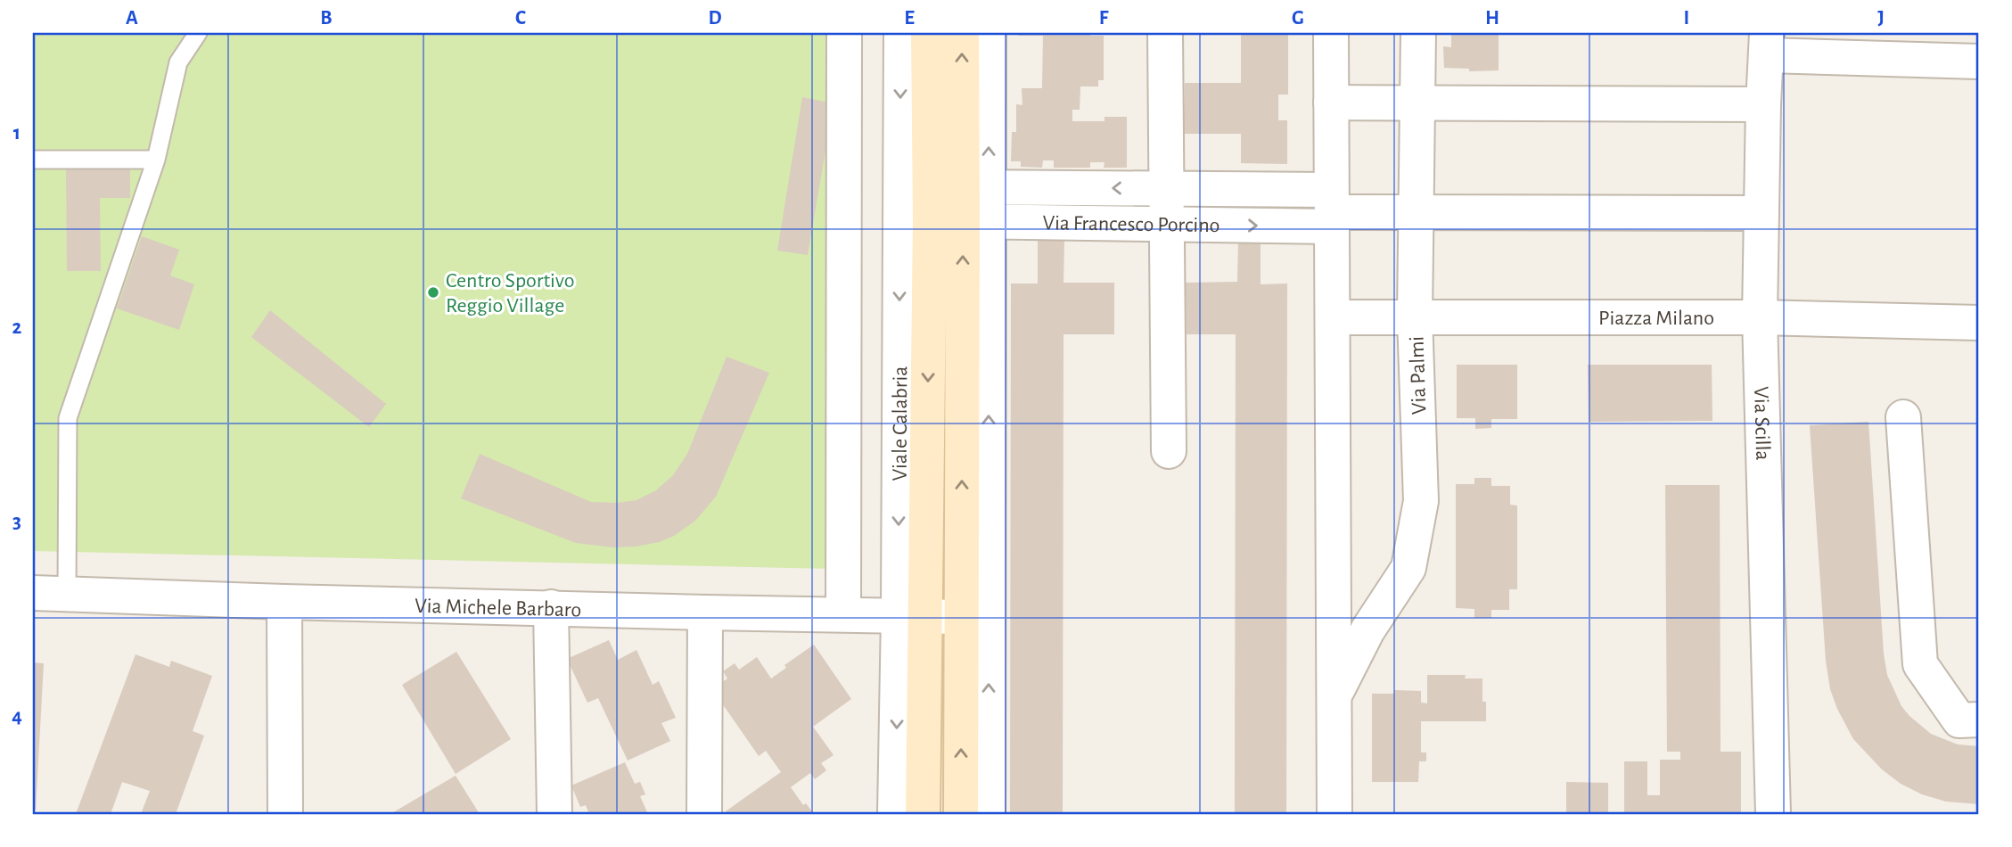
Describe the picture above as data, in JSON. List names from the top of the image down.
{
  "streets": {
    "main road": ["Viale Calabria"],
    "street": [
      "Via Francesco Porcino",
      "Piazza Milano",
      "Via Palmi",
      "Via Scilla",
      "Via Michele Barbaro"
    ]
  },
  "crossings": [
    ["Via Francesco Porcino", "Via Palmi"],
    ["Via Francesco Porcino", "Viale Calabria"],
    ["Piazza Milano", "Via Palmi"],
    ["Piazza Milano", "Via Scilla"],
    ["Viale Calabria", "Via Michele Barbaro"]
  ],
  "places": ["Centro Sportivo Reggio Village"],
  "grid": {
    "columns": [
      "A",
      "B",
      "C",
      "D",
      "E",
      "F",
      "G",
      "H",
      "I",
      "J"
    ],
    "rows": [
      "1",
      "2",
      "3",
      "4"
    ]
  }
}
